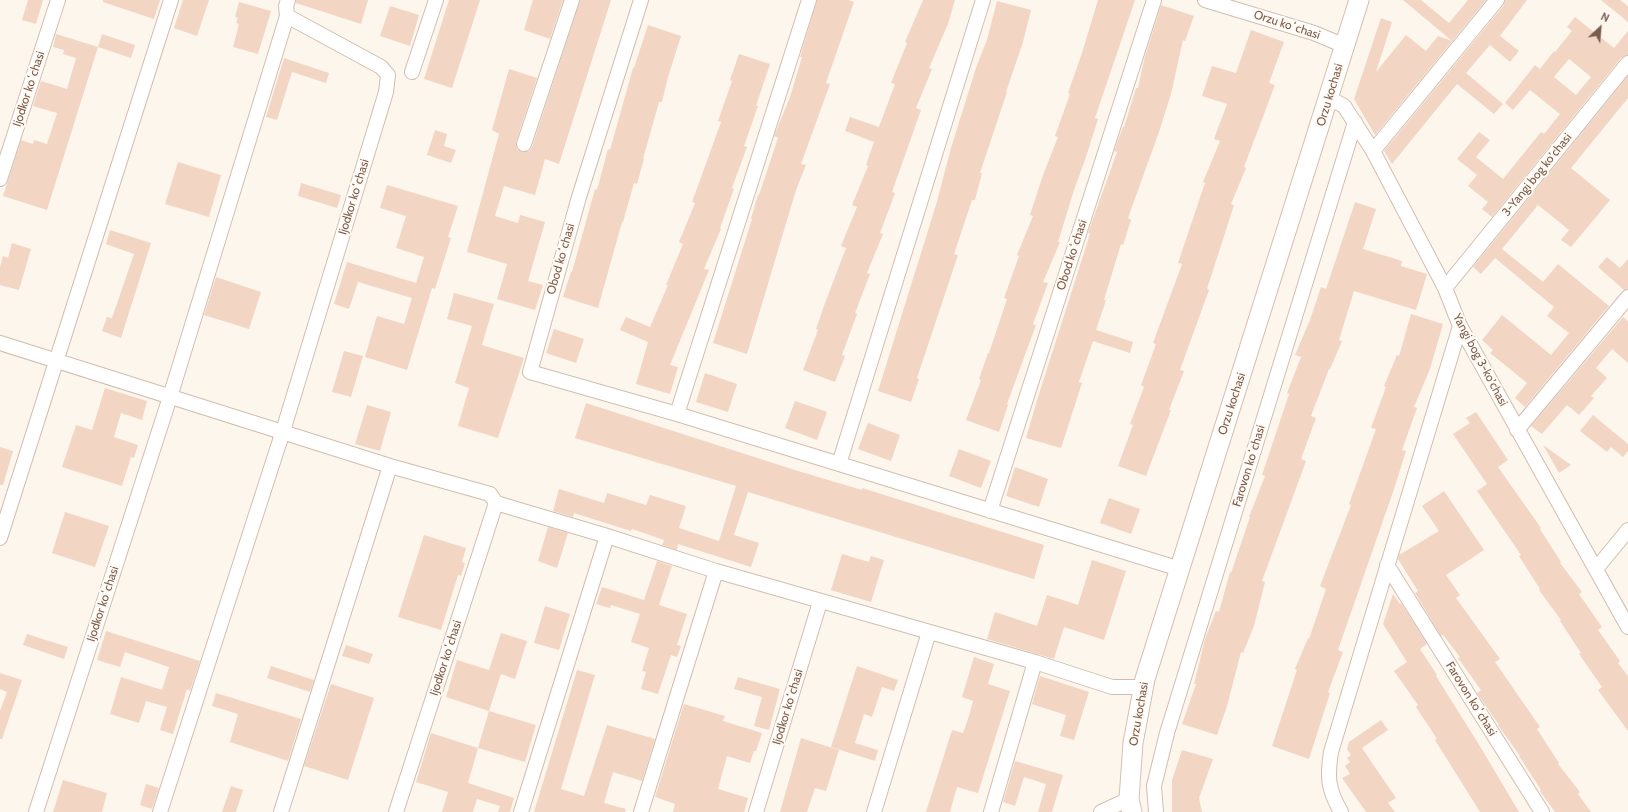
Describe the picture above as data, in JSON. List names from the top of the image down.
{
  "streets": {
    "main road": ["Orzu kochasi"],
    "street": [
      "Orzu koʻchasi",
      "Ijodkor koʻchasi",
      "3-Yangi bog koʼchasi",
      "Obod koʻchasi",
      "Yangi bog 3-koʼchasi",
      "Farovon koʻchasi"
    ]
  },
  "crossings": [
    ["Orzu koʻchasi", "Orzu kochasi"],
    ["Orzu kochasi", "Obod koʻchasi"],
    ["Orzu kochasi", "Yangi bog 3-koʼchasi"],
    ["3-Yangi bog koʼchasi", "Yangi bog 3-koʼchasi"],
    ["Yangi bog 3-koʼchasi", "Farovon koʻchasi"]
  ],
  "north": "top right"
}
